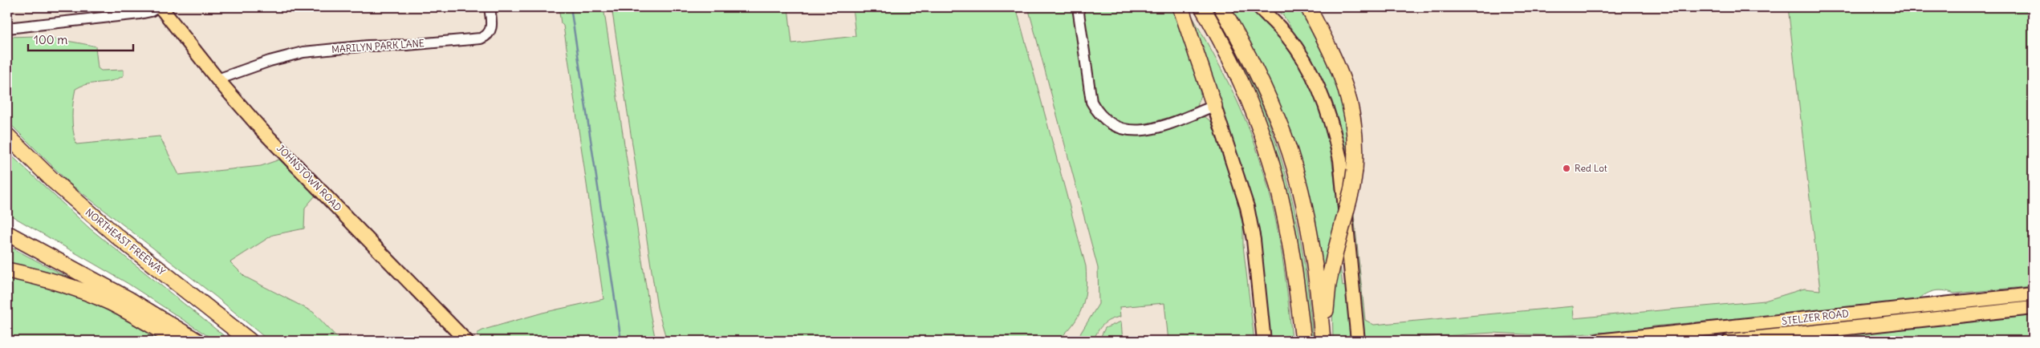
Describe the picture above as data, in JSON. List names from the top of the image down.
{
  "streets": {
    "highway": ["NORTHEAST FREEWAY"],
    "main road": ["JOHNSTOWN ROAD", "STELZER ROAD"],
    "street": ["MARILYN PARK LANE"]
  },
  "crossings": [
    ["MARILYN PARK LANE", "JOHNSTOWN ROAD"]
  ],
  "places": ["Red Lot"],
  "scale_bar": "100 m"
}
